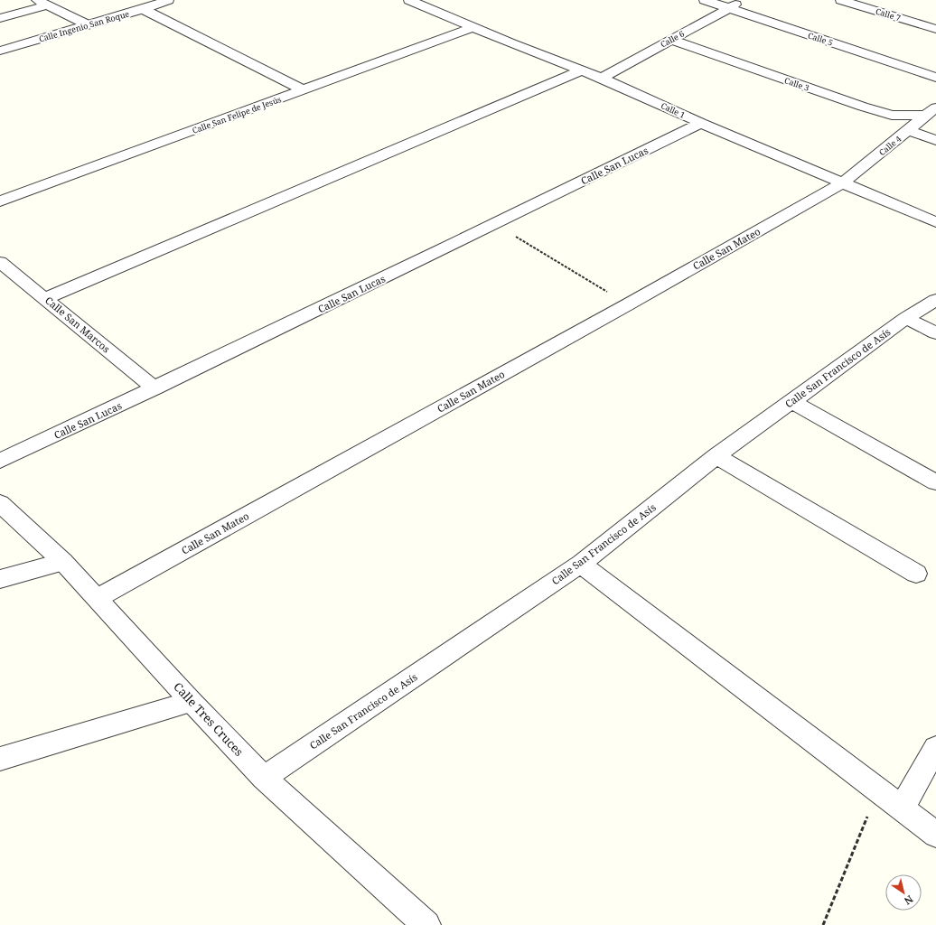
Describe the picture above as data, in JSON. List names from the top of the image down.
{
  "streets": {
    "street": [
      "Calle 7",
      "Calle Ingenio San Roque",
      "Calle 6",
      "Calle 5",
      "Calle 3",
      "Calle 1",
      "Calle San Felipe de Jesús",
      "Calle 4",
      "Calle San Lucas",
      "Calle San Mateo",
      "Calle San Marcos",
      "Calle San Francisco de Asís",
      "Calle Tres Cruces"
    ]
  },
  "crossings": [
    ["Calle 6", "Calle 5"],
    ["Calle 6", "Calle 3"],
    ["Calle 6", "Calle 1"],
    ["Calle 3", "Calle 4"],
    ["Calle 1", "Calle San Felipe de Jesús"],
    ["Calle 1", "Calle 4"],
    ["Calle 1", "Calle San Lucas"],
    ["Calle 1", "Calle San Mateo"],
    ["Calle 4", "Calle San Mateo"],
    ["Calle San Lucas", "Calle San Marcos"],
    ["Calle San Mateo", "Calle Tres Cruces"],
    ["Calle San Francisco de Asís", "Calle Tres Cruces"]
  ],
  "north": "bottom right"
}
